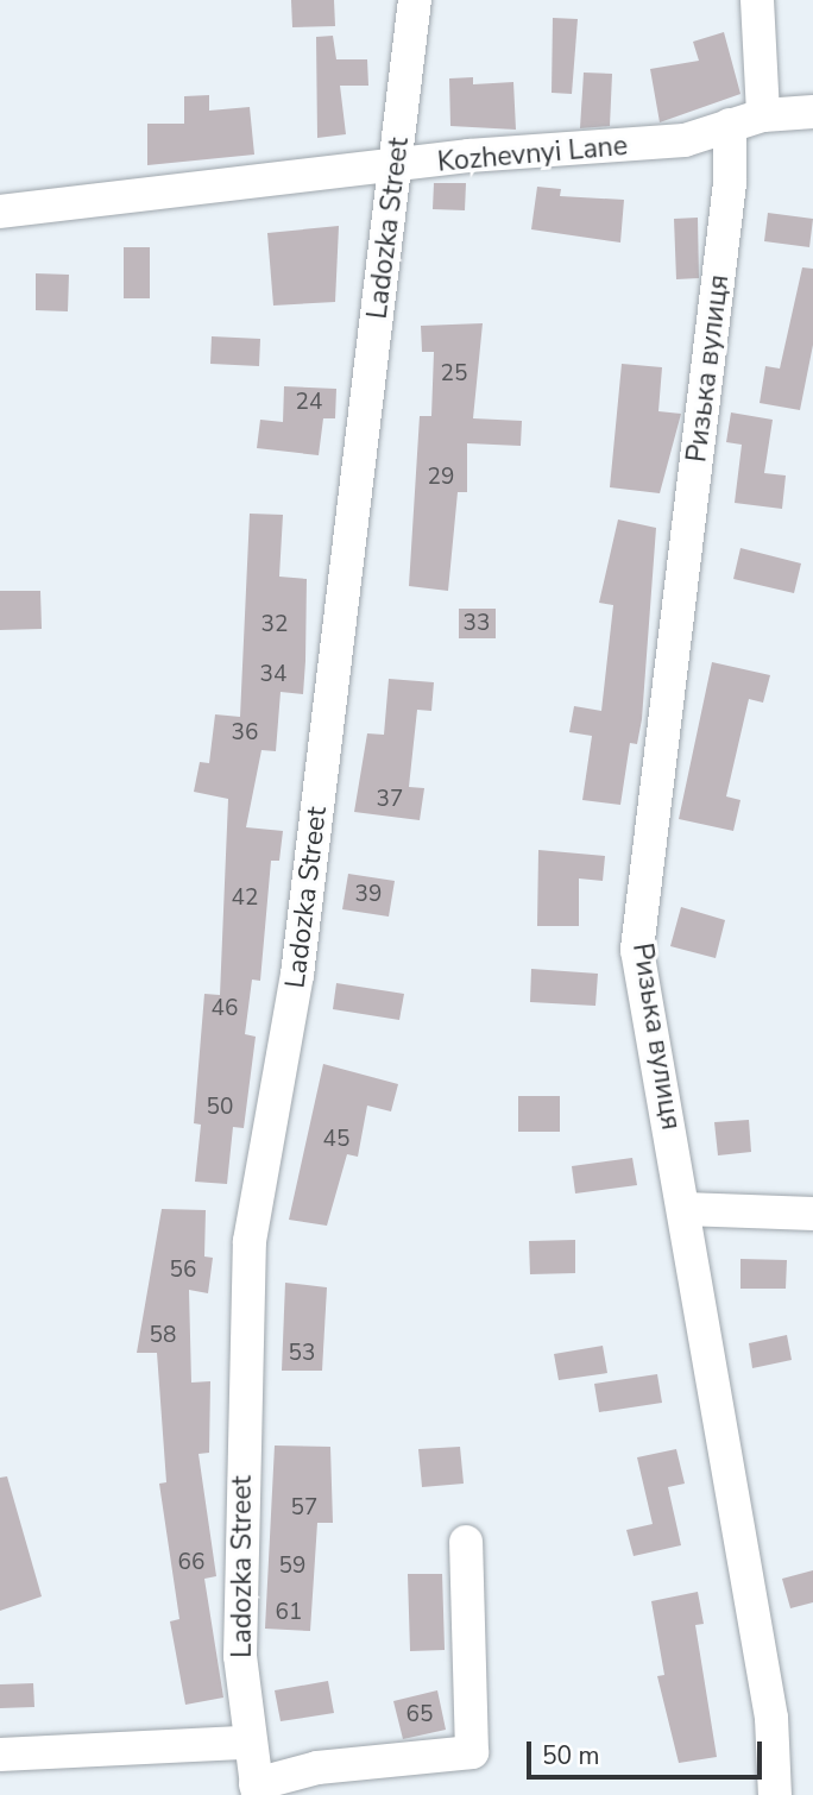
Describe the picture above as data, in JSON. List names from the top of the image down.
{
  "streets": {
    "street": ["Kozhevnyi Lane", "Ladozka Street", "Ризька вулиця"]
  },
  "crossings": [
    ["Kozhevnyi Lane", "Ladozka Street"],
    ["Kozhevnyi Lane", "Ризька вулиця"]
  ],
  "house_numbers": [
    "25",
    "24",
    "29",
    "33",
    "32",
    "34",
    "36",
    "37",
    "39",
    "42",
    "46",
    "50",
    "45",
    "56",
    "58",
    "53",
    "57",
    "66",
    "59",
    "61",
    "65"
  ],
  "scale_bar": "50 m"
}
